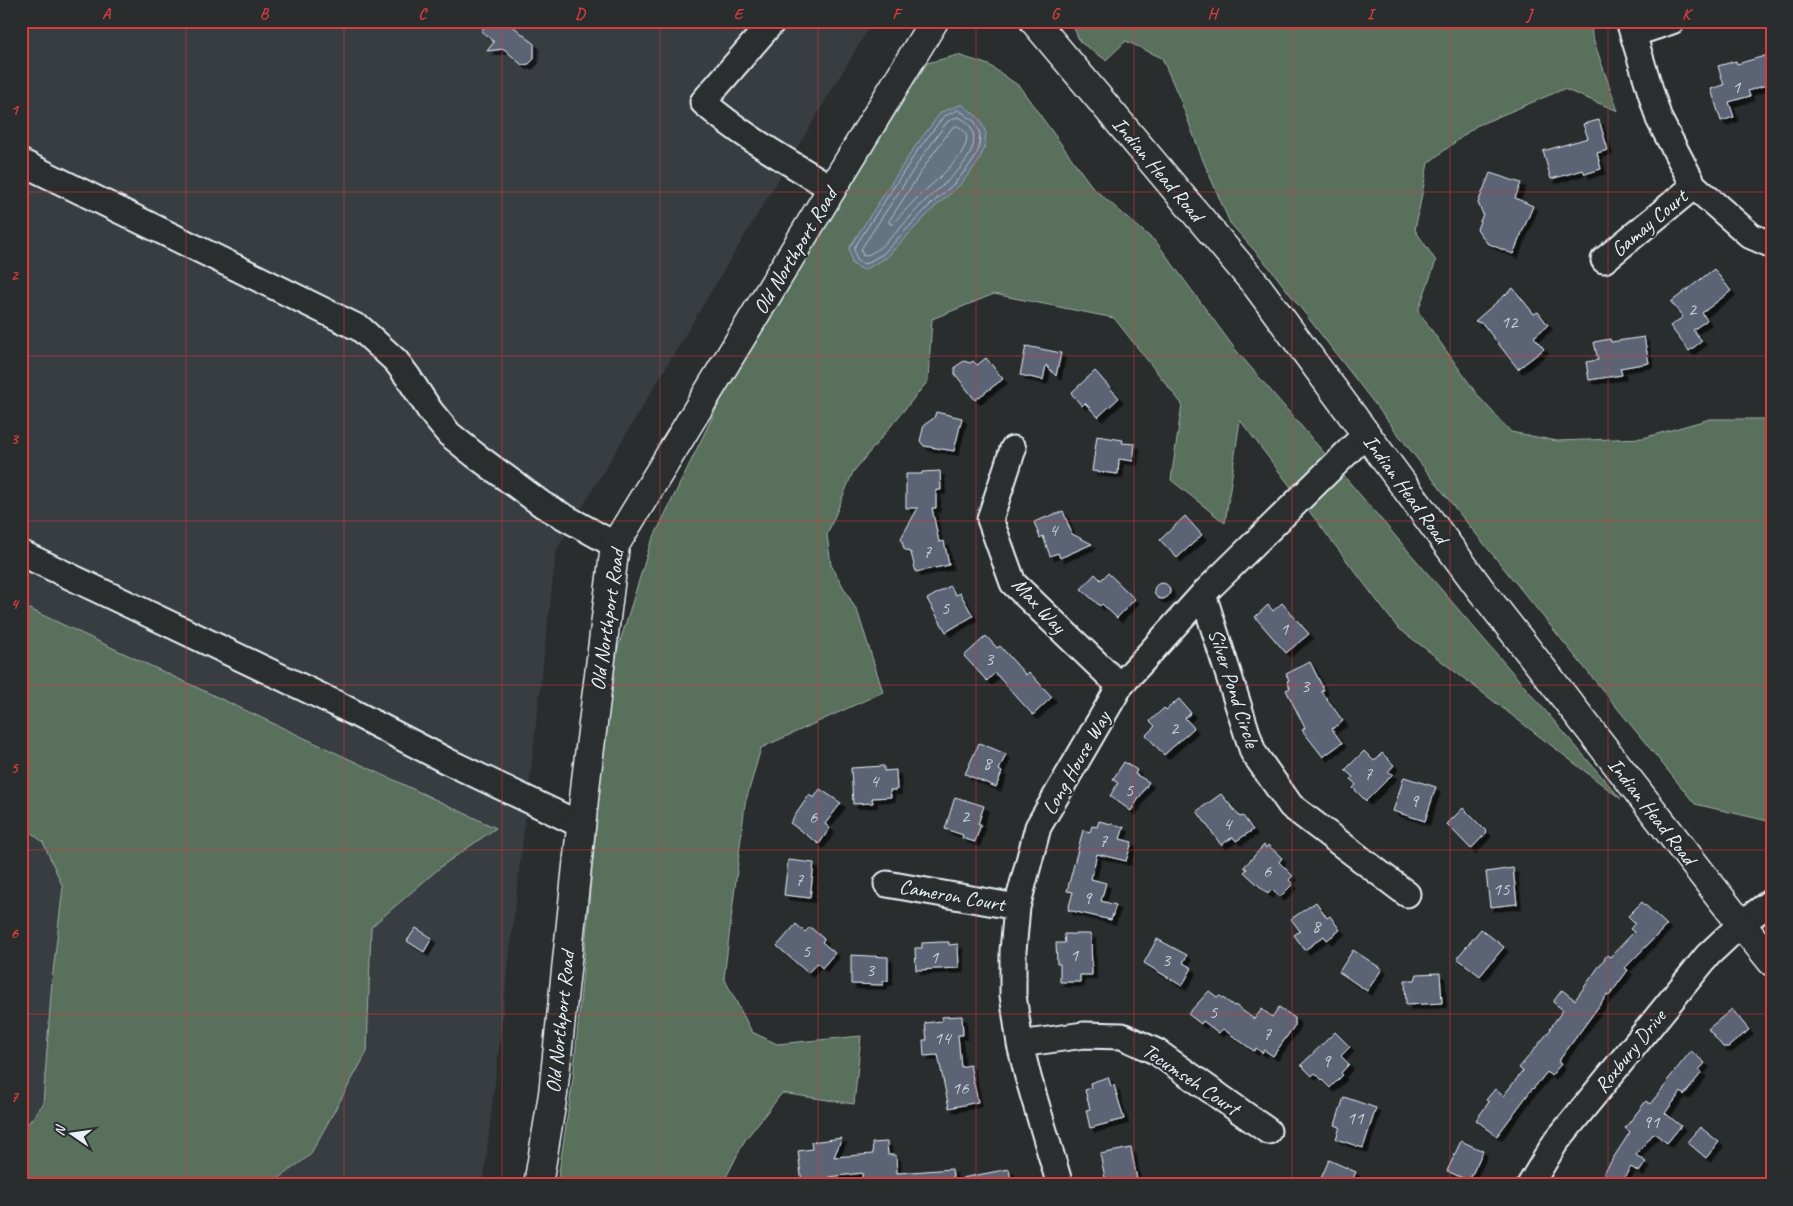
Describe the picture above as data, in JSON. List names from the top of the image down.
{
  "streets": {
    "main road": ["Indian Head Road", "Old Northport Road"],
    "street": [
      "Gamay Court",
      "Max Way",
      "Silver Pond Circle",
      "Long House Way",
      "Cameron Court",
      "Roxbury Drive",
      "Tecumseh Court"
    ]
  },
  "crossings": [
    ["Indian Head Road", "Long House Way"],
    ["Indian Head Road", "Roxbury Drive"],
    ["Max Way", "Long House Way"],
    ["Silver Pond Circle", "Long House Way"],
    ["Long House Way", "Cameron Court"],
    ["Long House Way", "Tecumseh Court"]
  ],
  "house_numbers": [
    "1",
    "2",
    "12",
    "4",
    "7",
    "5",
    "1",
    "3",
    "3",
    "2",
    "8",
    "7",
    "4",
    "5",
    "9",
    "2",
    "6",
    "4",
    "7",
    "6",
    "7",
    "15",
    "9",
    "8",
    "5",
    "1",
    "1",
    "3",
    "3",
    "5",
    "7",
    "14",
    "9",
    "16",
    "11",
    "91"
  ],
  "north": "left",
  "grid": {
    "columns": [
      "A",
      "B",
      "C",
      "D",
      "E",
      "F",
      "G",
      "H",
      "I",
      "J",
      "K"
    ],
    "rows": [
      "1",
      "2",
      "3",
      "4",
      "5",
      "6",
      "7"
    ]
  }
}
